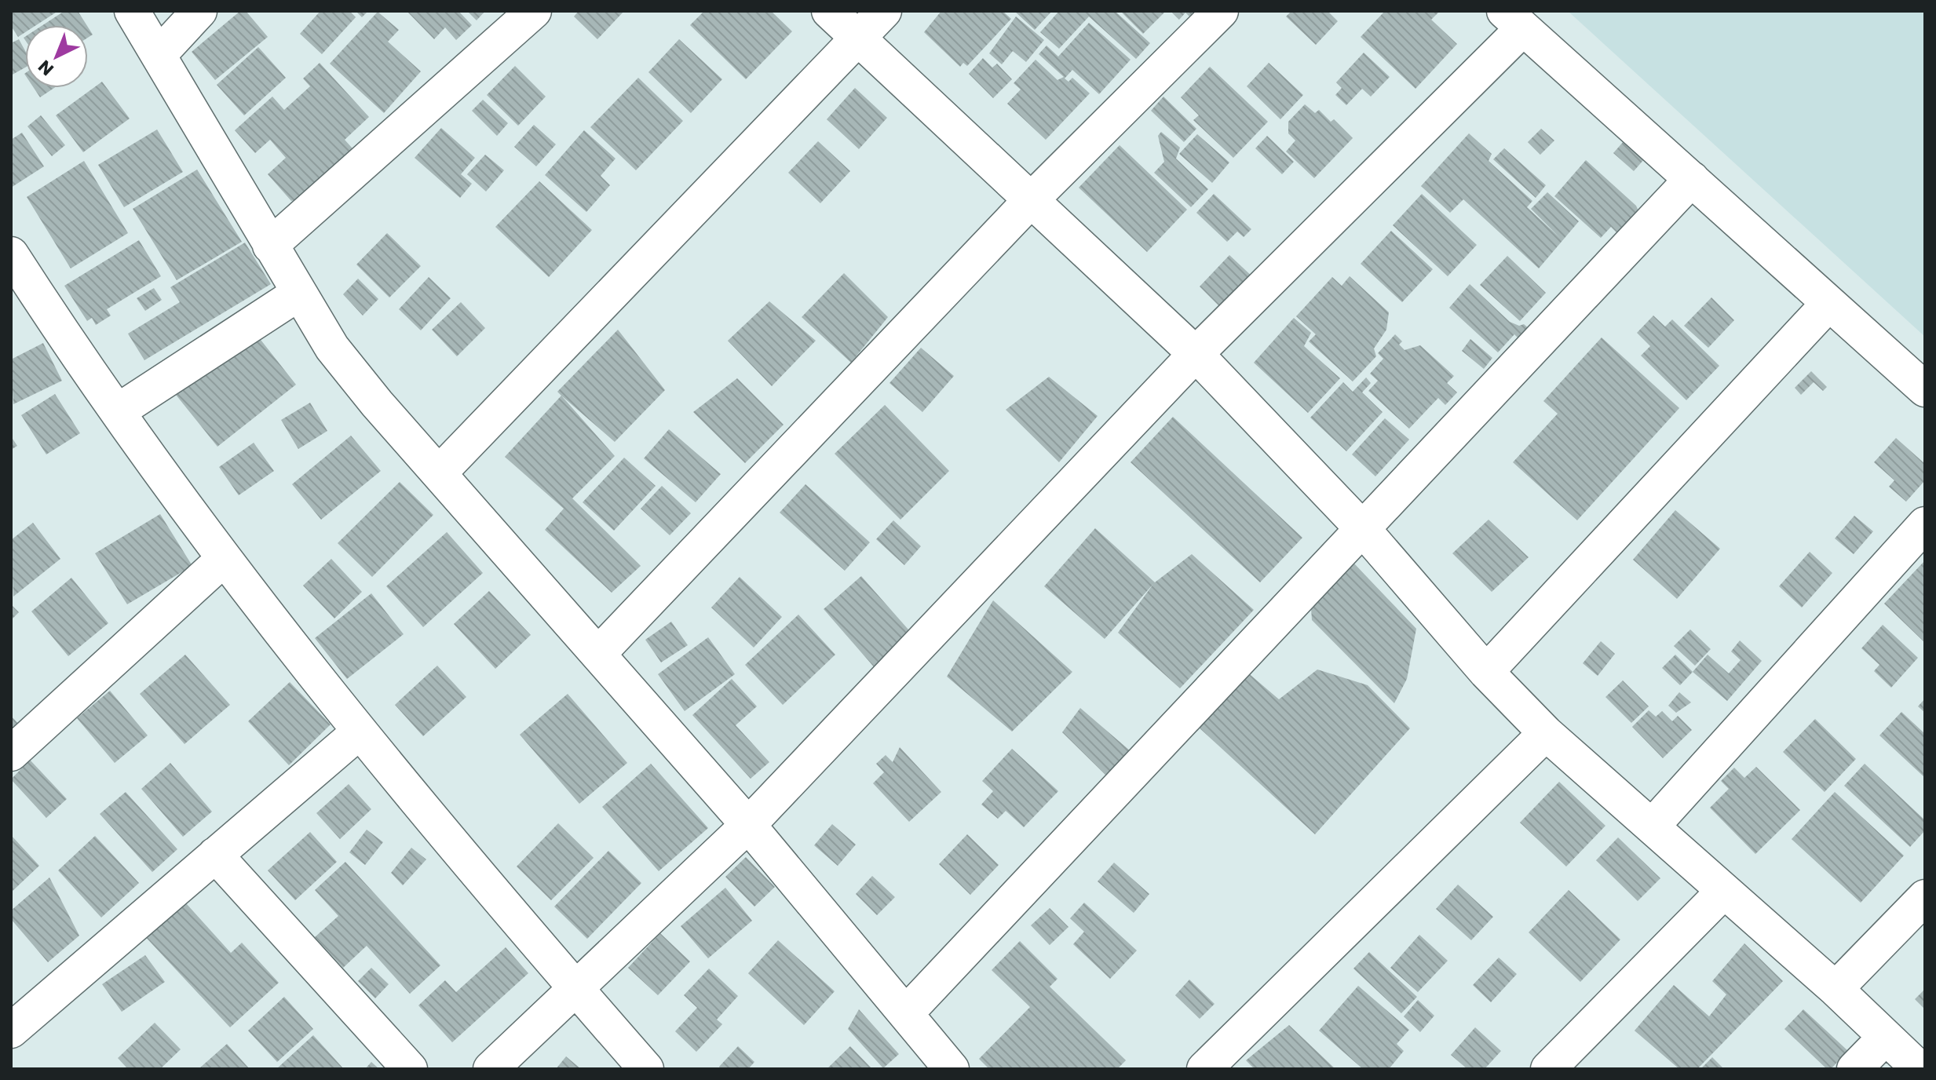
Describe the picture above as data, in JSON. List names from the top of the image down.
{
  "north": "bottom left"
}
